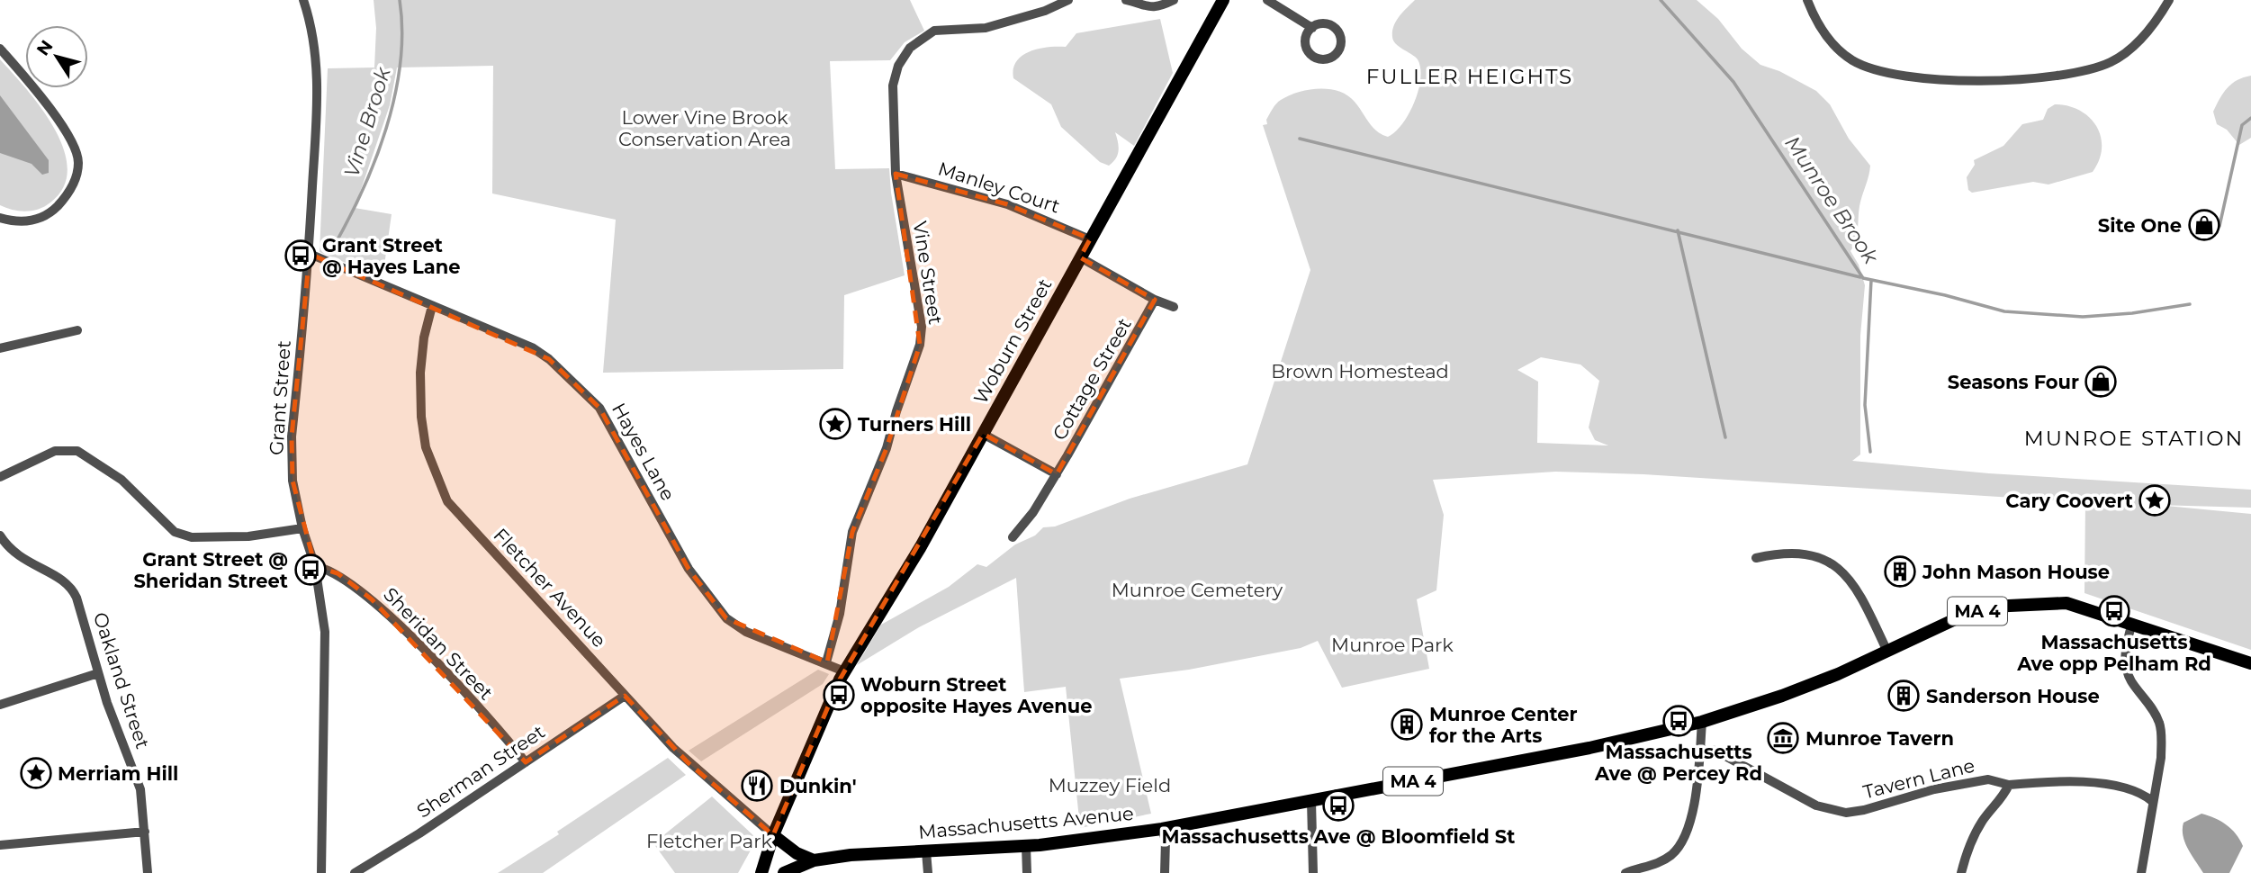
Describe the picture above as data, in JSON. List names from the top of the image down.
{
  "streets": {
    "main road": ["Woburn Street", "MA 4", "Massachusetts Avenue"],
    "street": [
      "Manley Court",
      "Vine Street",
      "Cottage Street",
      "Grant Street",
      "Hayes Lane",
      "Fletcher Avenue",
      "Sheridan Street",
      "Oakland Street",
      "Sherman Street",
      "Tavern Lane"
    ]
  },
  "crossings": [
    ["Manley Court", "Vine Street"],
    ["Manley Court", "Woburn Street"],
    ["Vine Street", "Hayes Lane"],
    ["Woburn Street", "Hayes Lane"],
    ["Woburn Street", "Fletcher Avenue"],
    ["Grant Street", "Hayes Lane"],
    ["Grant Street", "Sheridan Street"],
    ["Hayes Lane", "Fletcher Avenue"],
    ["Fletcher Avenue", "Sherman Street"],
    ["Sheridan Street", "Sherman Street"]
  ],
  "districts": ["FULLER HEIGHTS", "MUNROE STATION"],
  "water": ["Vine Brook", "Munroe Brook"],
  "parks": [
    "Lower Vine Brook Conservation Area",
    "Brown Homestead",
    "Munroe Cemetery",
    "Munroe Park",
    "Muzzey Field",
    "Fletcher Park"
  ],
  "places": {
    "shop": ["Site One", "Seasons Four"],
    "bus stop": [
      "Grant Street @ Hayes Lane",
      "Grant Street @ Sheridan Street",
      "Massachusetts Ave opp Pelham Rd",
      "Woburn Street opposite Hayes Avenue",
      "Massachusetts Ave @ Percey Rd",
      "Massachusetts Ave @ Bloomfield St"
    ],
    "place": ["Turners Hill", "Cary Coovert", "Merriam Hill"],
    "building": ["John Mason House", "Sanderson House", "Munroe Center for the Arts"],
    "museum": ["Munroe Tavern"],
    "restaurant": ["Dunkin'"]
  },
  "north": "top left"
}
